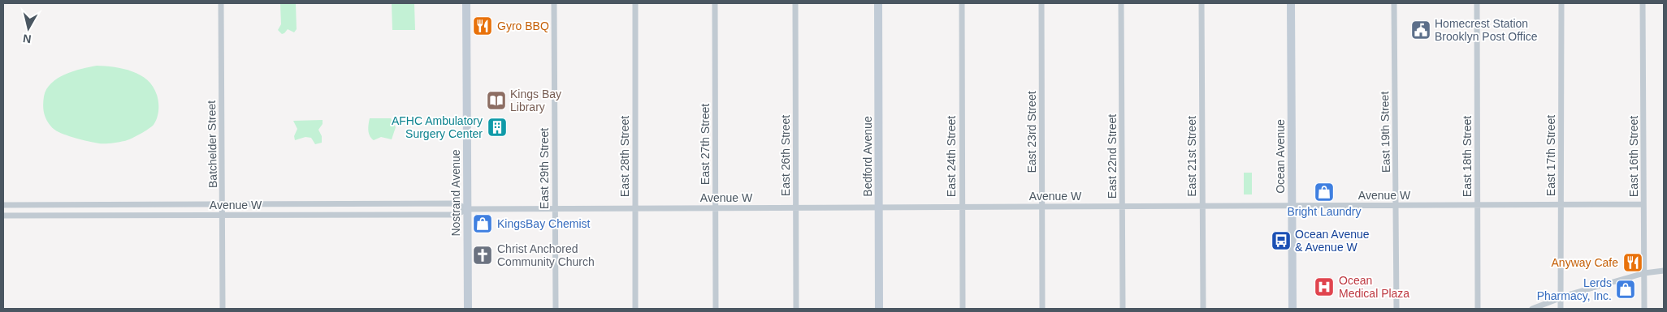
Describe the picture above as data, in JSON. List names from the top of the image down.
{
  "streets": {
    "main road": ["Bedford Avenue", "Ocean Avenue", "Nostrand Avenue"],
    "street": [
      "East 23rd Street",
      "East 19th Street",
      "Batchelder Street",
      "East 27th Street",
      "East 26th Street",
      "East 17th Street",
      "East 28th Street",
      "East 24th Street",
      "East 22nd Street",
      "East 21st Street",
      "East 18th Street",
      "East 16th Street",
      "East 29th Street",
      "Avenue W"
    ]
  },
  "crossings": [
    ["East 23rd Street", "Avenue W"],
    ["East 19th Street", "Avenue W"],
    ["Batchelder Street", "Avenue W"],
    ["East 27th Street", "Avenue W"],
    ["East 26th Street", "Avenue W"],
    ["East 17th Street", "Avenue W"],
    ["East 28th Street", "Avenue W"],
    ["Bedford Avenue", "Avenue W"],
    ["East 24th Street", "Avenue W"],
    ["East 22nd Street", "Avenue W"],
    ["East 21st Street", "Avenue W"],
    ["Ocean Avenue", "Avenue W"],
    ["East 18th Street", "Avenue W"],
    ["East 16th Street", "Avenue W"],
    ["East 29th Street", "Avenue W"],
    ["Nostrand Avenue", "Avenue W"]
  ],
  "places": {
    "restaurant": ["Gyro BBQ", "Anyway Cafe"],
    "public building": ["Homecrest Station Brooklyn Post Office"],
    "library": ["Kings Bay Library"],
    "building": ["AFHC Ambulatory Surgery Center"],
    "shop": ["Bright Laundry", "KingsBay Chemist", "Lerds Pharmacy, Inc."],
    "bus stop": ["Ocean Avenue & Avenue W"],
    "church": ["Christ Anchored Community Church"],
    "hospital": ["Ocean Medical Plaza"]
  },
  "north": "bottom"
}
